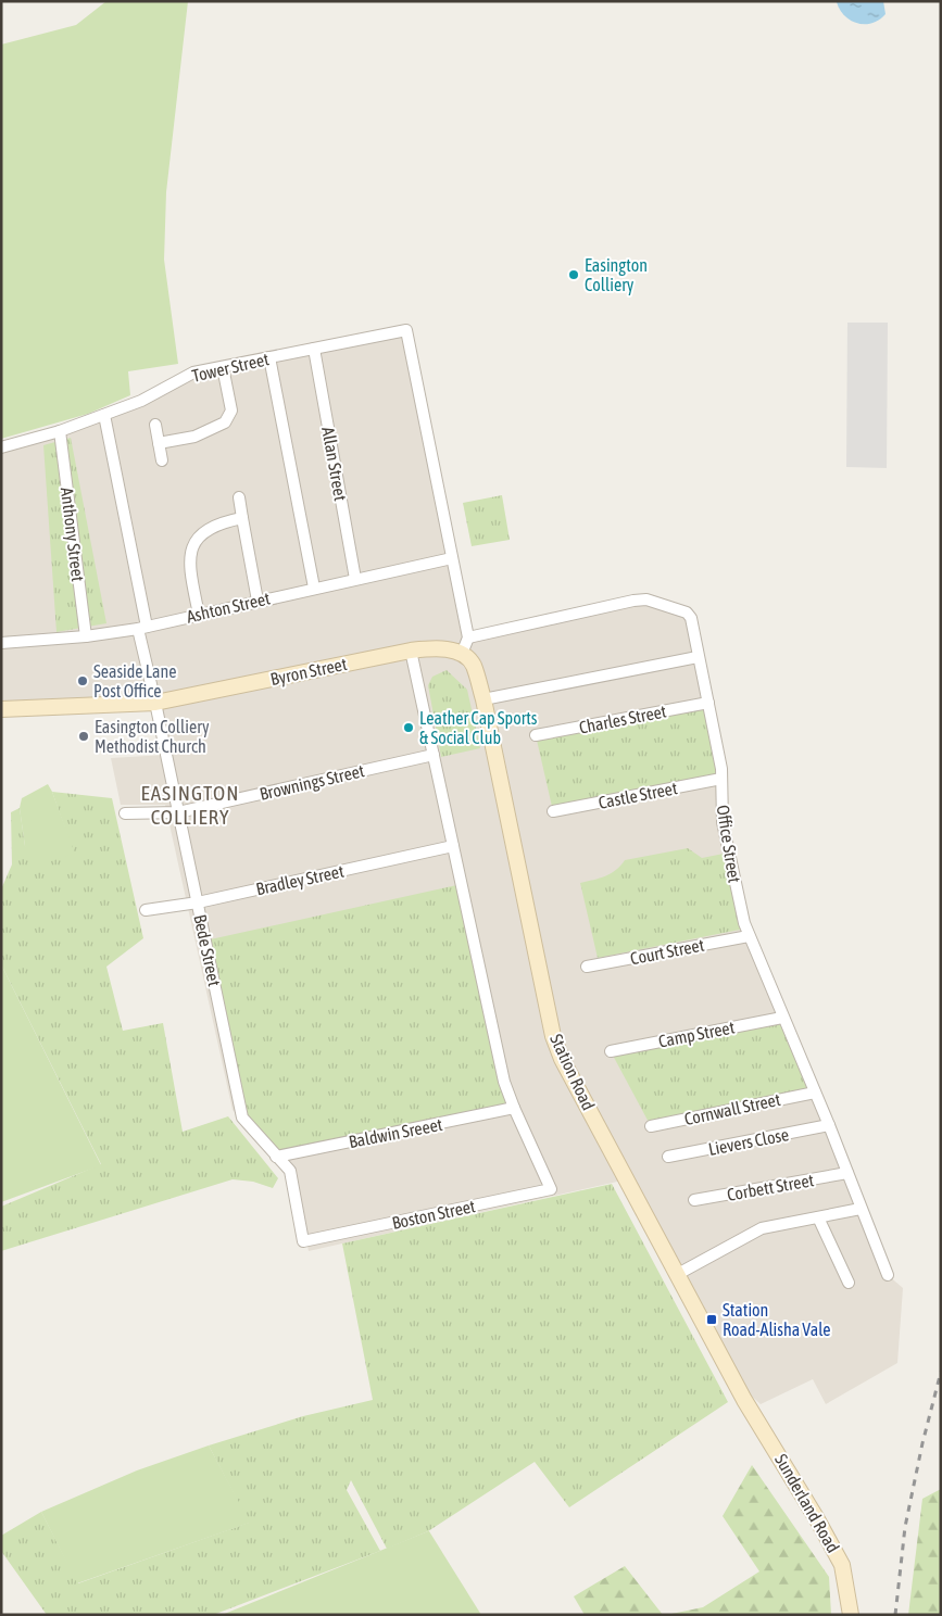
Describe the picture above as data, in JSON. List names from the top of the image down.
{
  "streets": {
    "main road": ["Byron Street", "Station Road", "Sunderland Road"],
    "street": [
      "Tower Street",
      "Allan Street",
      "Anthony Street",
      "Ashton Street",
      "Charles Street",
      "Brownings Street",
      "Castle Street",
      "Office Street",
      "Bradley Street",
      "Bede Street",
      "Court Street",
      "Camp Street",
      "Cornwall Street",
      "Baldwin Sreeet",
      "Lievers Close",
      "Corbett Street",
      "Boston Street"
    ]
  },
  "crossings": [
    ["Tower Street", "Allan Street"],
    ["Tower Street", "Anthony Street"],
    ["Tower Street", "Ashton Street"],
    ["Tower Street", "Bede Street"],
    ["Allan Street", "Ashton Street"],
    ["Anthony Street", "Ashton Street"],
    ["Ashton Street", "Bede Street"],
    ["Byron Street", "Bede Street"],
    ["Byron Street", "Station Road"],
    ["Charles Street", "Office Street"],
    ["Brownings Street", "Bede Street"],
    ["Castle Street", "Office Street"],
    ["Office Street", "Court Street"],
    ["Office Street", "Camp Street"],
    ["Office Street", "Cornwall Street"],
    ["Office Street", "Lievers Close"],
    ["Office Street", "Corbett Street"],
    ["Bradley Street", "Bede Street"],
    ["Bede Street", "Baldwin Sreeet"],
    ["Bede Street", "Boston Street"],
    ["Station Road", "Sunderland Road"],
    ["Baldwin Sreeet", "Boston Street"]
  ],
  "districts": ["EASINGTON COLLIERY"],
  "places": {
    "other": [
      "Easington Colliery",
      "Seaside Lane Post Office",
      "Leather Cap Sports & Social Club",
      "Easington Colliery Methodist Church"
    ],
    "transit": ["Station Road-Alisha Vale"]
  }
}
